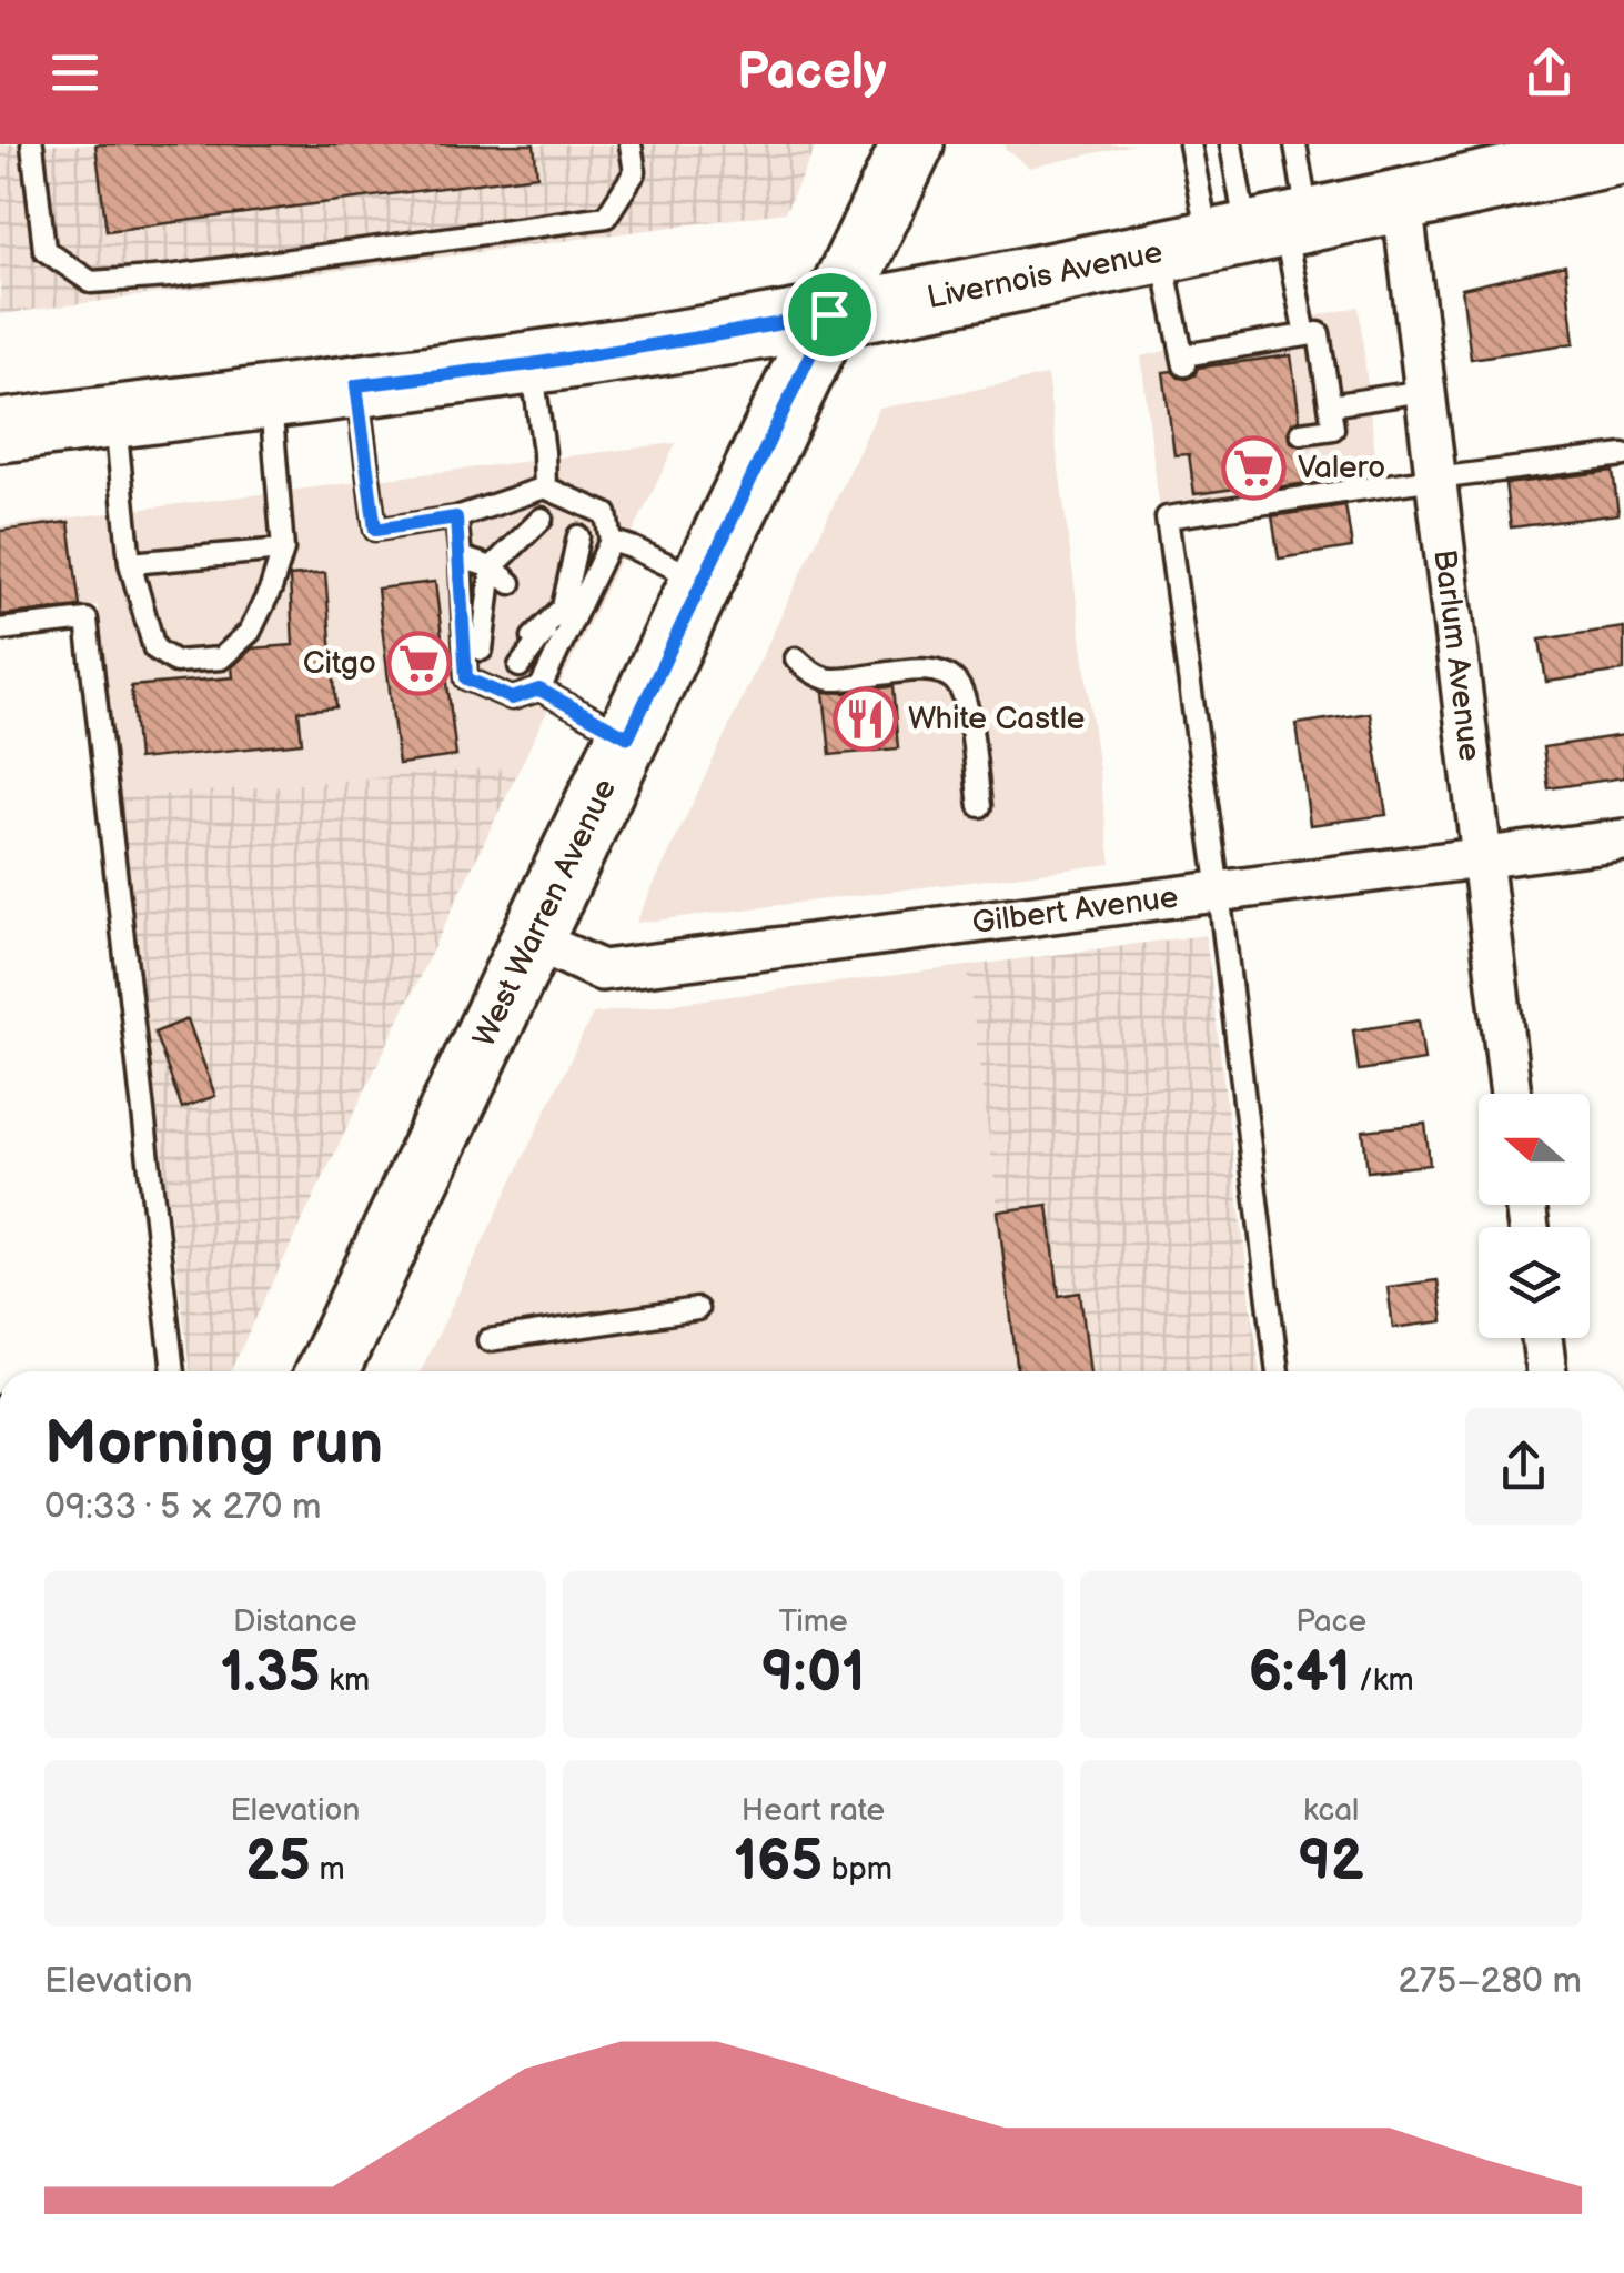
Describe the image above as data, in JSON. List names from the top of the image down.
{
  "streets": {
    "main road": ["Livernois Avenue", "West Warren Avenue"],
    "street": ["Barlum Avenue", "Gilbert Avenue"]
  },
  "crossings": [
    ["Livernois Avenue", "Barlum Avenue"],
    ["Livernois Avenue", "West Warren Avenue"],
    ["Barlum Avenue", "Gilbert Avenue"],
    ["Gilbert Avenue", "West Warren Avenue"]
  ],
  "places": {
    "supermarket": ["Valero", "Citgo"],
    "restaurant": ["White Castle"]
  },
  "north": "left",
  "page": {
    "header": "Pacely",
    "heading": ["Morning run", "09:33 · 5 × 270 m"],
    "stats": [
      ["Distance", "1.35 km"],
      ["Time", "9:01"],
      ["Pace", "6:41 /km"],
      ["Elevation", "25 m"],
      ["Heart rate", "165 bpm"],
      ["kcal", "92"]
    ],
    "chart": ["Elevation", "275–280 m"]
  }
}
